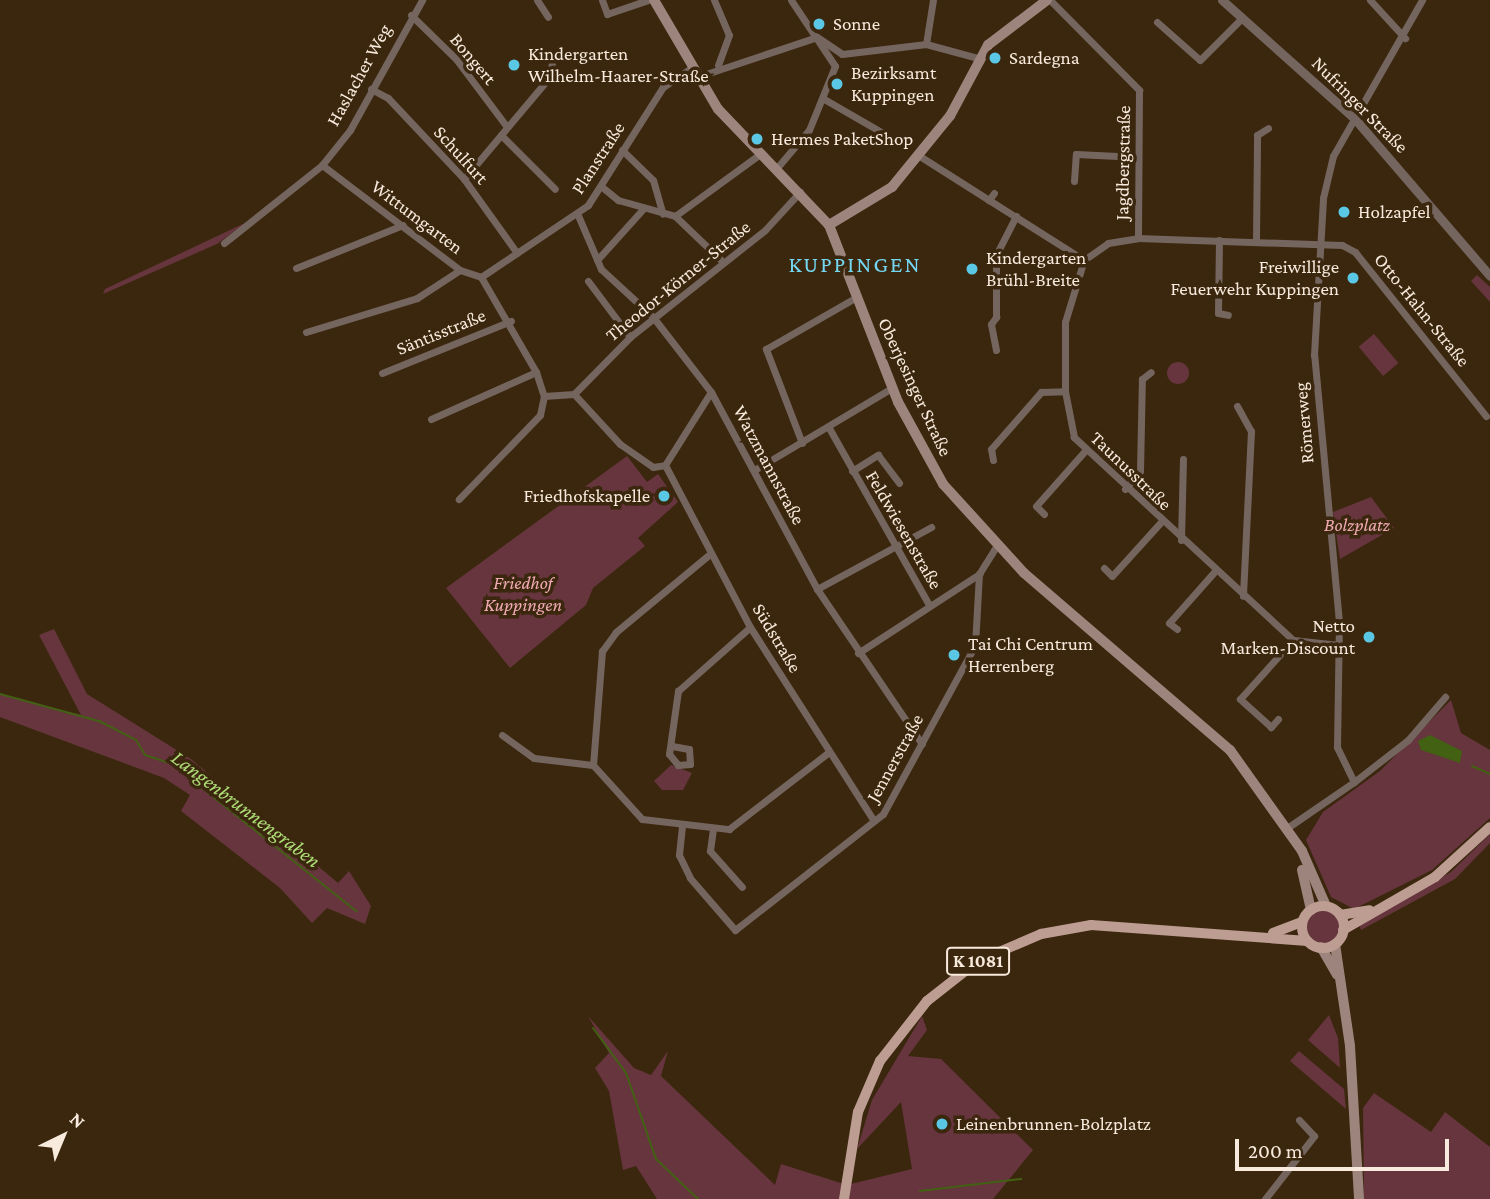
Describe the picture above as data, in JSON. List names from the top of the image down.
{
  "streets": {
    "main road": ["Oberjesinger Straße", "K 1081"],
    "street": [
      "Bongert",
      "Haslacher Weg",
      "Nufringer Straße",
      "Schulfurt",
      "Planstraße",
      "Jagdbergstraße",
      "Wittumgarten",
      "Theodor-Körner-Straße",
      "Otto-Hahn-Straße",
      "Säntisstraße",
      "Römerweg",
      "Watzmannstraße",
      "Taunusstraße",
      "Feldwiesenstraße",
      "Südstraße",
      "Jennerstraße"
    ]
  },
  "crossings": [
    ["Bongert", "Haslacher Weg"],
    ["Haslacher Weg", "Schulfurt"],
    ["Haslacher Weg", "Wittumgarten"],
    ["Nufringer Straße", "Römerweg"],
    ["Schulfurt", "Planstraße"],
    ["Planstraße", "Wittumgarten"],
    ["Planstraße", "Watzmannstraße"],
    ["Theodor-Körner-Straße", "Watzmannstraße"],
    ["Otto-Hahn-Straße", "Römerweg"],
    ["Watzmannstraße", "Jennerstraße"],
    ["Südstraße", "Jennerstraße"]
  ],
  "districts": ["KUPPINGEN"],
  "water": ["Langenbrunnengraben"],
  "parks": ["Bolzplatz", "Friedhof Kuppingen"],
  "places": [
    "Sonne",
    "Sardegna",
    "Kindergarten Wilhelm-Haarer-Straße",
    "Bezirksamt Kuppingen",
    "Hermes PaketShop",
    "Holzapfel",
    "Kindergarten Brühl-Breite",
    "Freiwillige Feuerwehr Kuppingen",
    "Friedhofskapelle",
    "Netto Marken-Discount",
    "Tai Chi Centrum Herrenberg",
    "Leinenbrunnen-Bolzplatz"
  ],
  "scale_bar": "200 m",
  "north": "top right"
}
